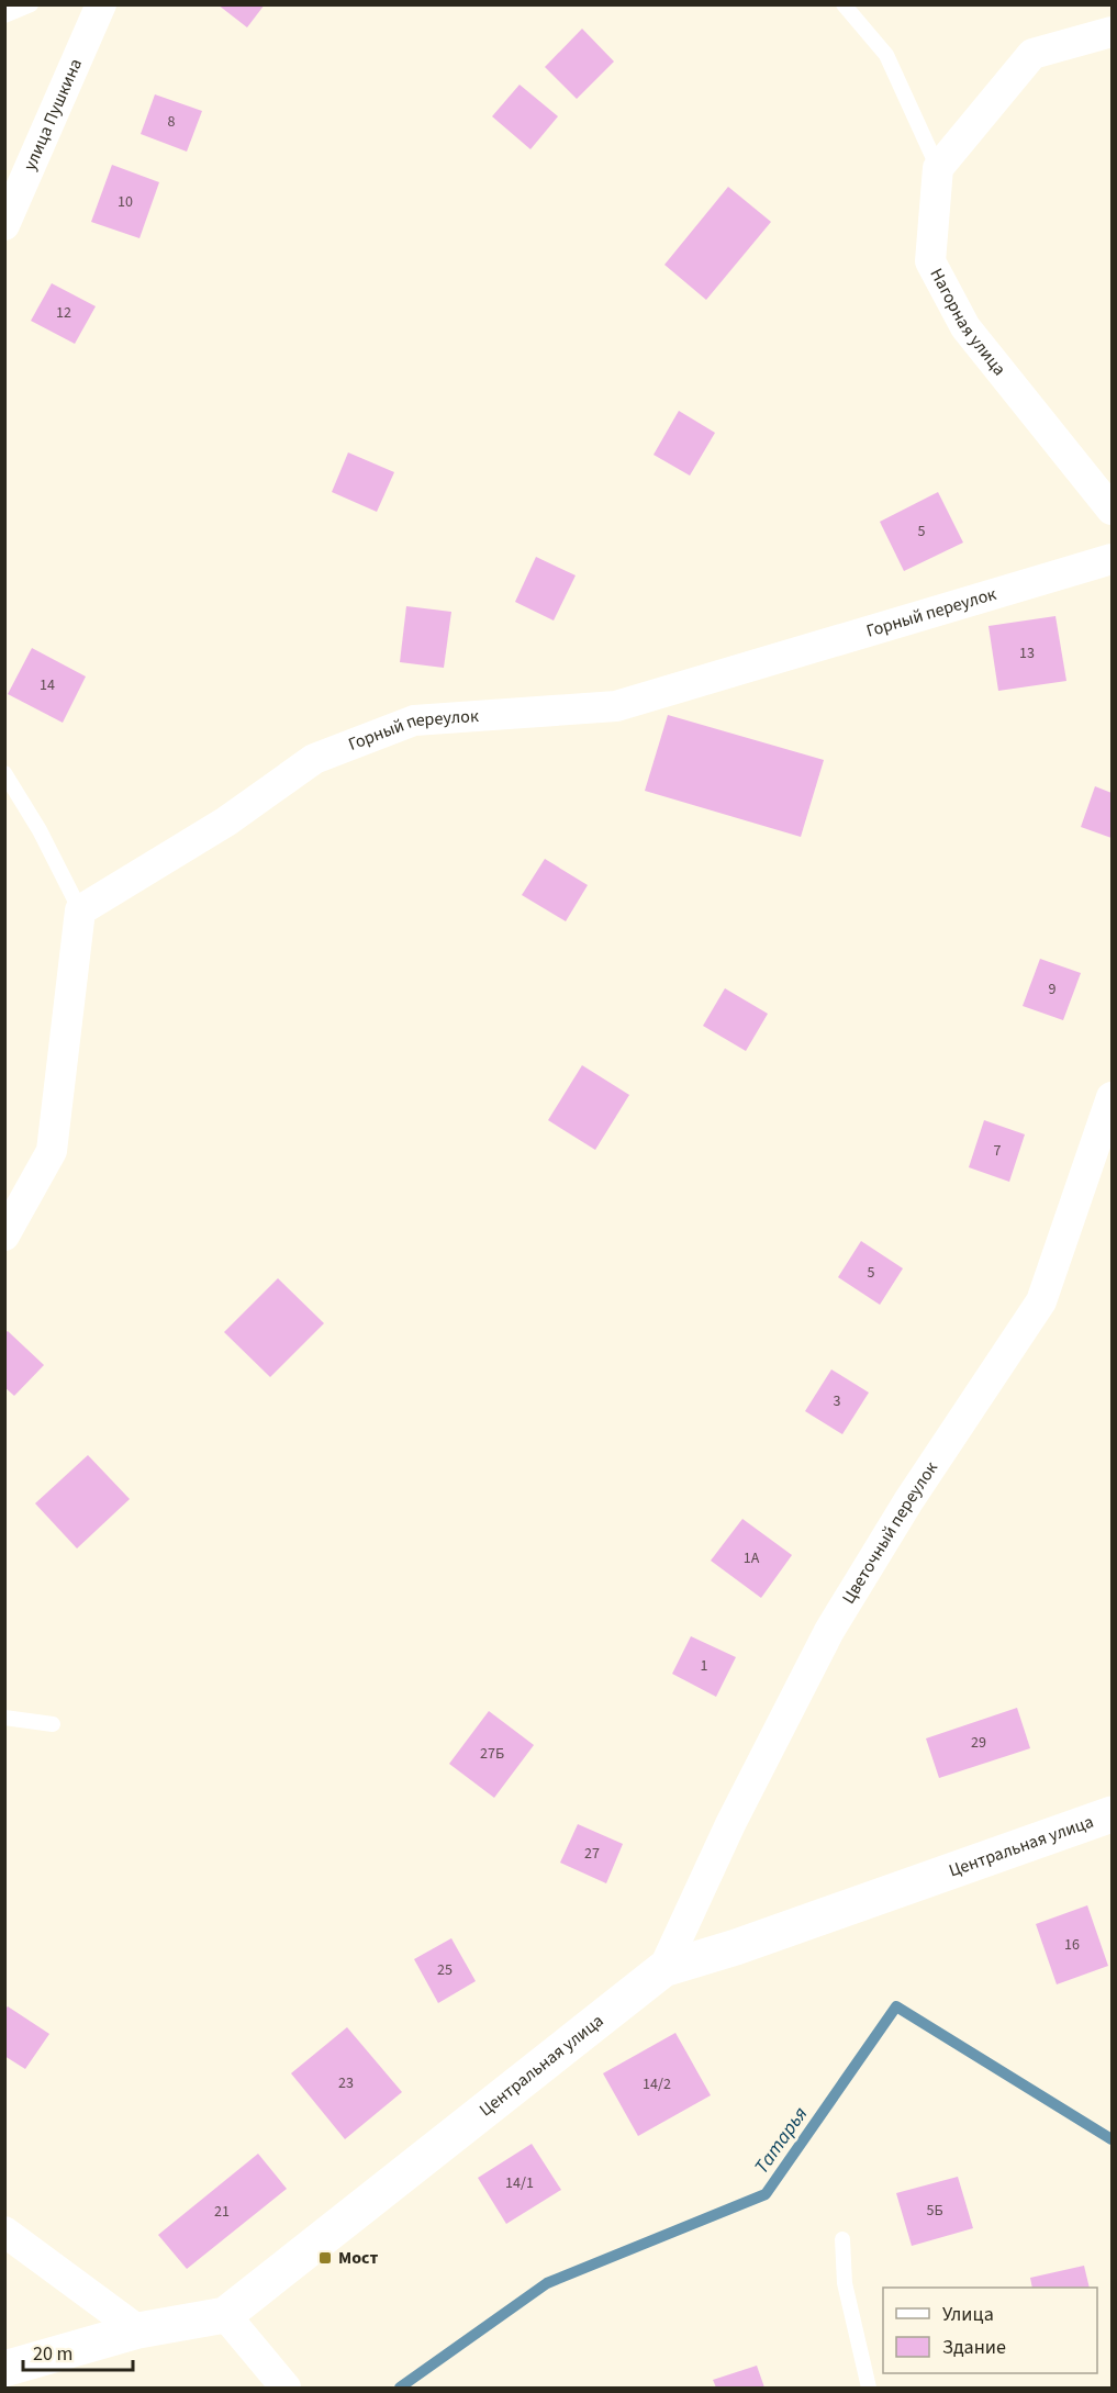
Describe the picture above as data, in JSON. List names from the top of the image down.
{
  "streets": {
    "street": [
      "улица Пушкина",
      "Нагорная улица",
      "Горный переулок",
      "Цветочный переулок",
      "Центральная улица"
    ]
  },
  "crossings": [
    ["Цветочный переулок", "Центральная улица"]
  ],
  "water": ["Татарья"],
  "places": {
    "transit": ["Мост"]
  },
  "house_numbers": [
    "8",
    "10",
    "12",
    "5",
    "13",
    "14",
    "9",
    "7",
    "5",
    "3",
    "1А",
    "1",
    "29",
    "27Б",
    "27",
    "16",
    "25",
    "23",
    "14/2",
    "14/1",
    "5Б",
    "21"
  ],
  "legend": ["Улица", "Здание"],
  "scale_bar": "20 m"
}
